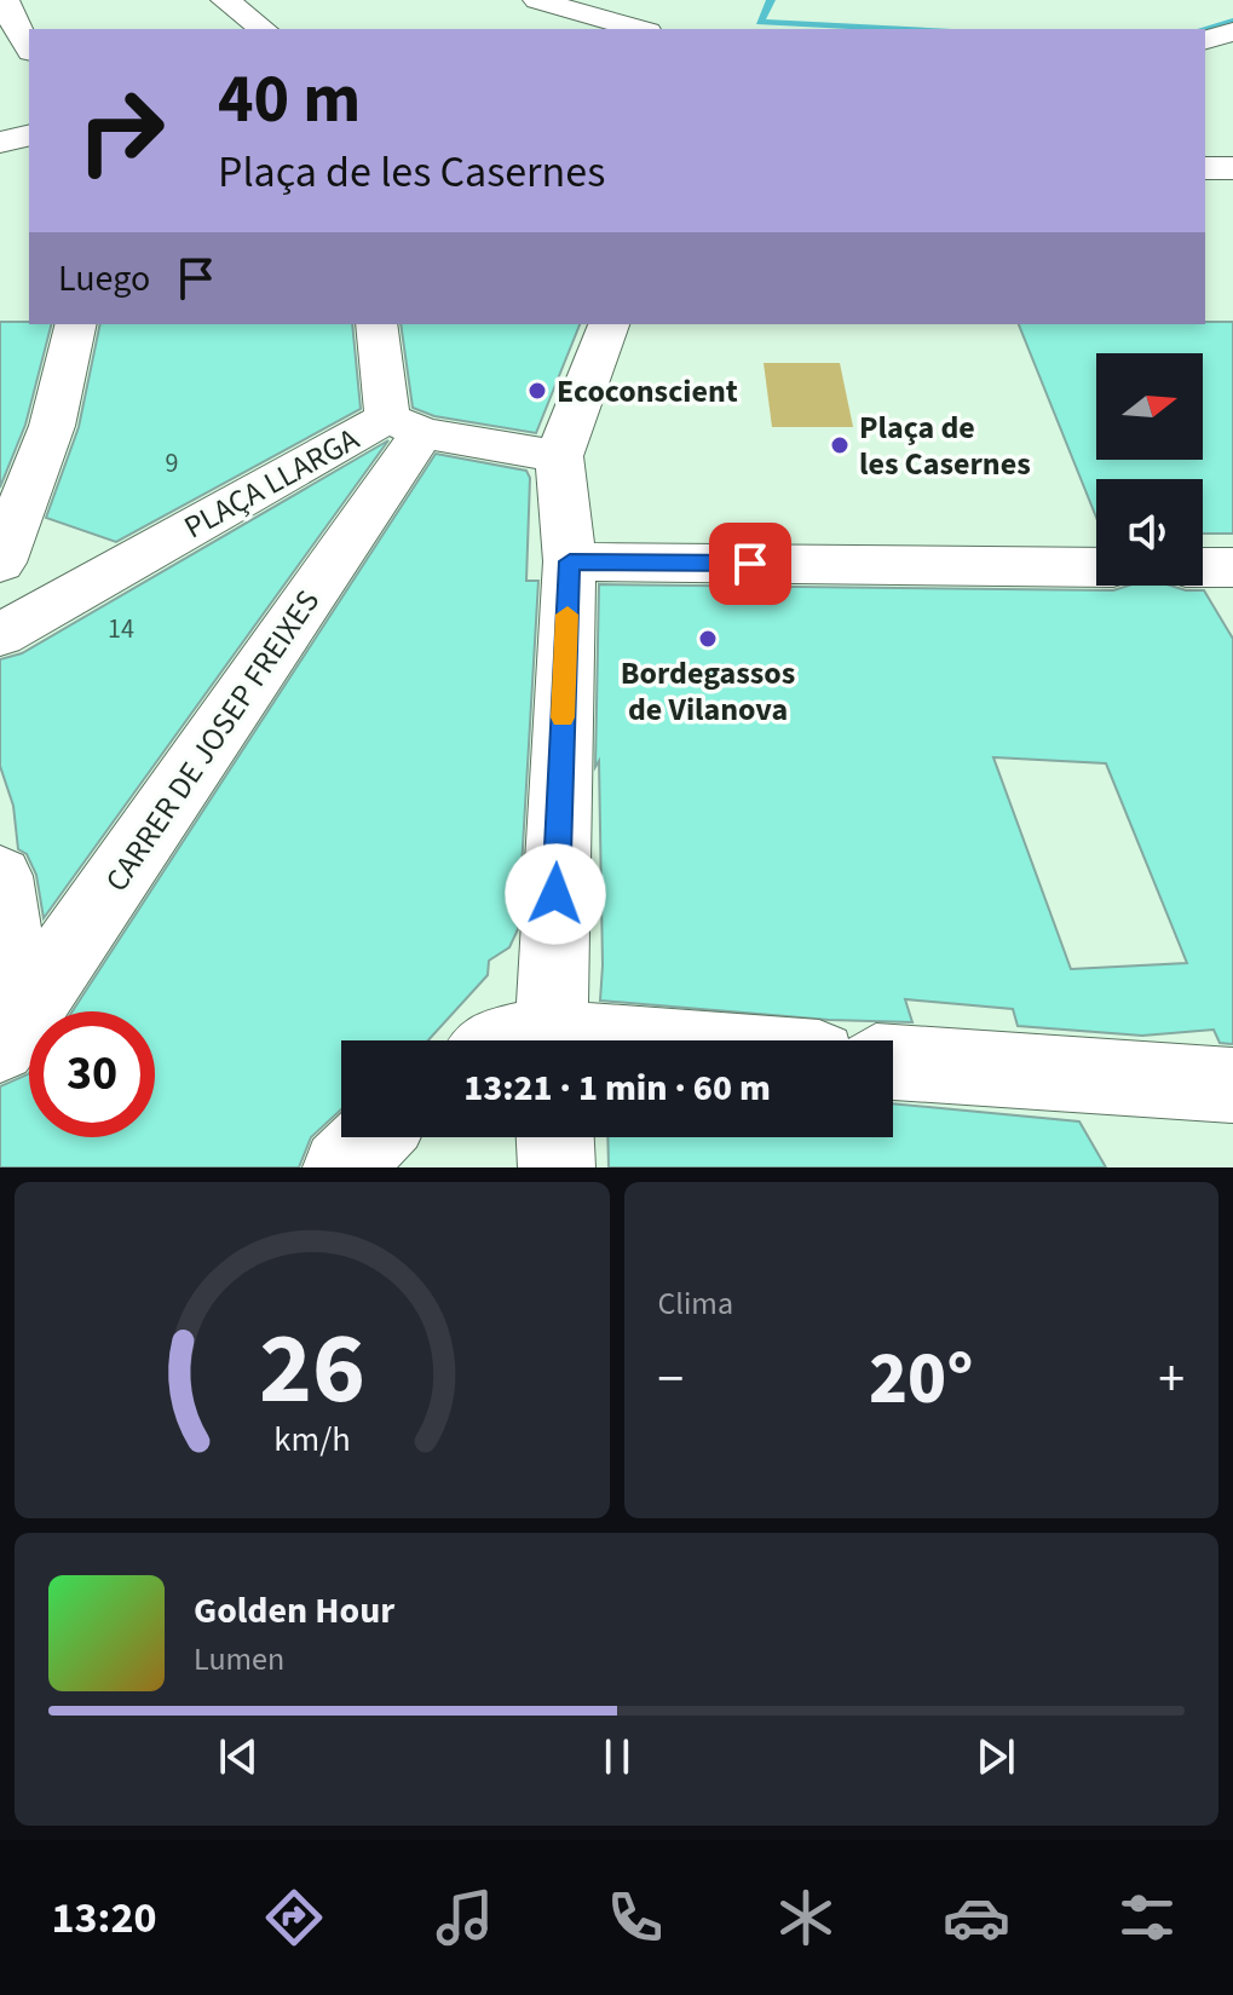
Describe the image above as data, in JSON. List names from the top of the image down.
{
  "streets": {
    "street": ["PLAÇA LLARGA", "CARRER DE JOSEP FREIXES"]
  },
  "crossings": [
    ["PLAÇA LLARGA", "CARRER DE JOSEP FREIXES"]
  ],
  "places": ["Ecoconscient", "Plaça de les Casernes", "Bordegassos de Vilanova"],
  "house_numbers": ["9", "14"],
  "north": "right",
  "page": {
    "turn": ["40 m", "Plaça de les Casernes"],
    "then": "Luego",
    "limit": "30",
    "trip": "13:21 · 1 min · 60 m",
    "tile": "Clima",
    "heat": ["−", "20°", "+"],
    "song": ["Golden Hour", "Lumen"],
    "tabs": "13:20",
    "gauge": ["26", "km/h"]
  }
}
